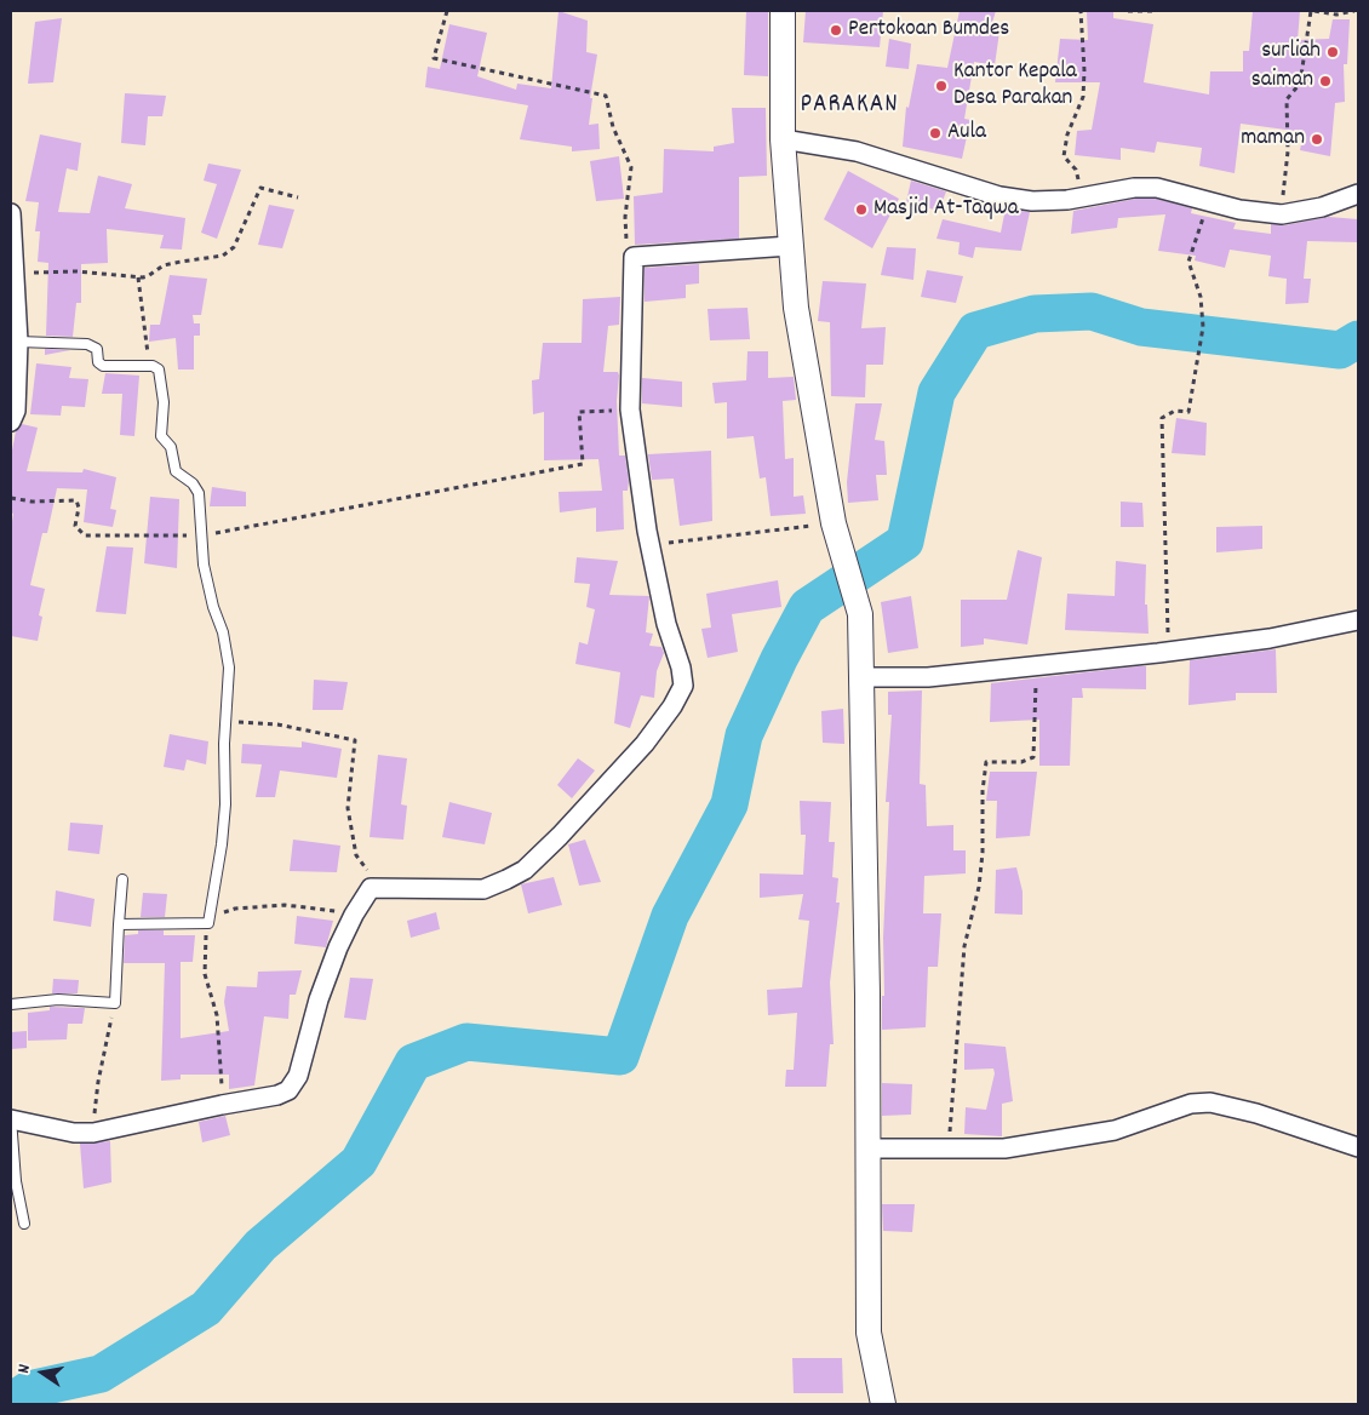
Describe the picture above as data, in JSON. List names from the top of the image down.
{
  "districts": ["PARAKAN"],
  "places": [
    "Pertokoan Bumdes",
    "surliah",
    "saiman",
    "Kantor Kepala Desa Parakan",
    "Aula",
    "maman",
    "Masjid At-Taqwa"
  ],
  "north": "left"
}
